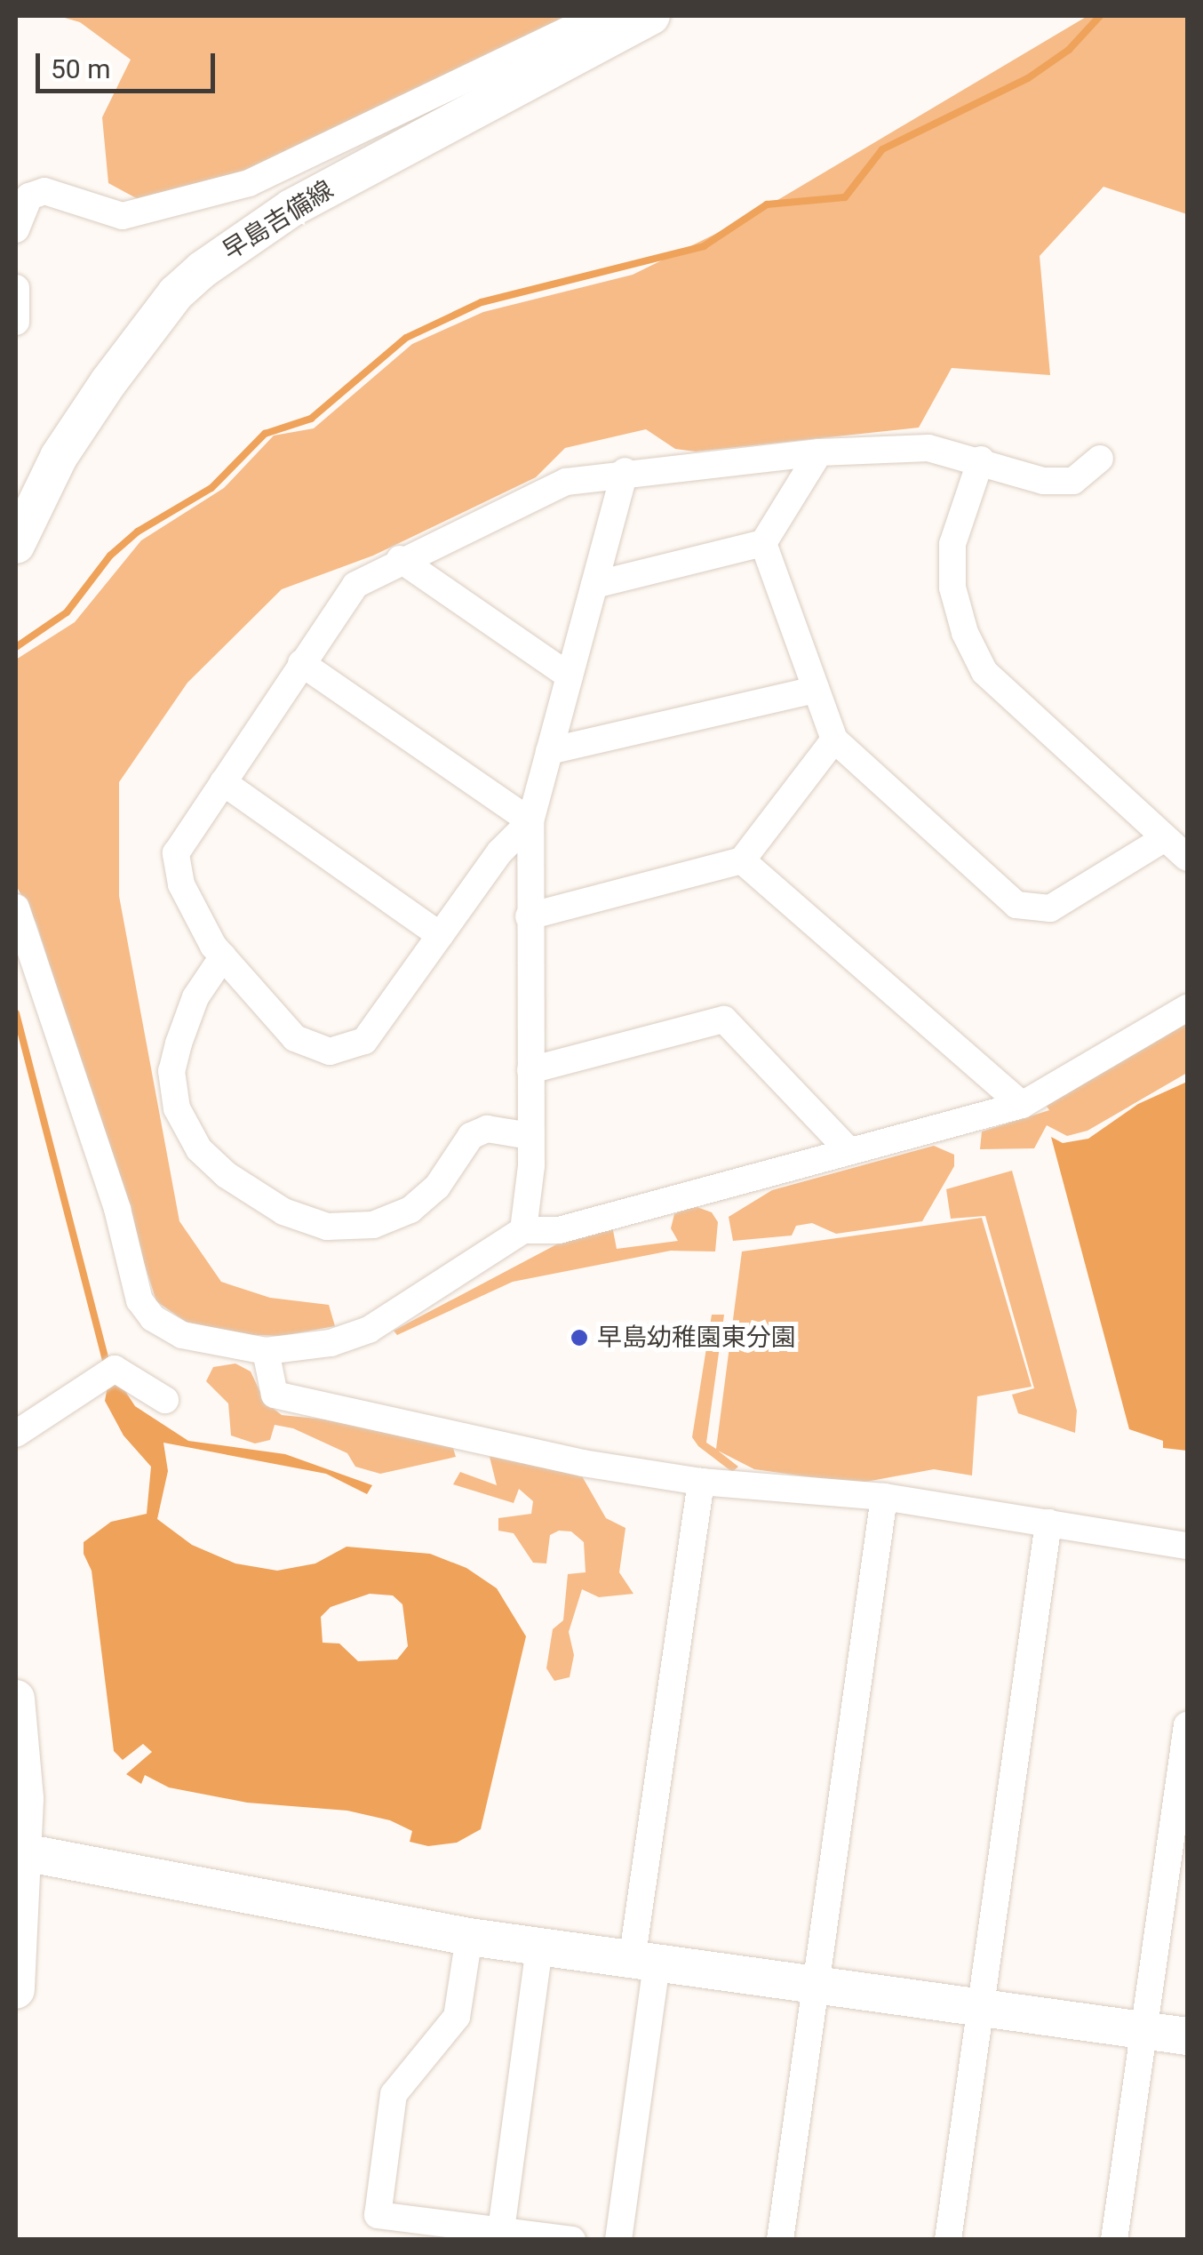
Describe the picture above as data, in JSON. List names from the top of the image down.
{
  "streets": {
    "street": ["早島吉備線"]
  },
  "places": ["早島幼稚園東分園"],
  "scale_bar": "50 m"
}
